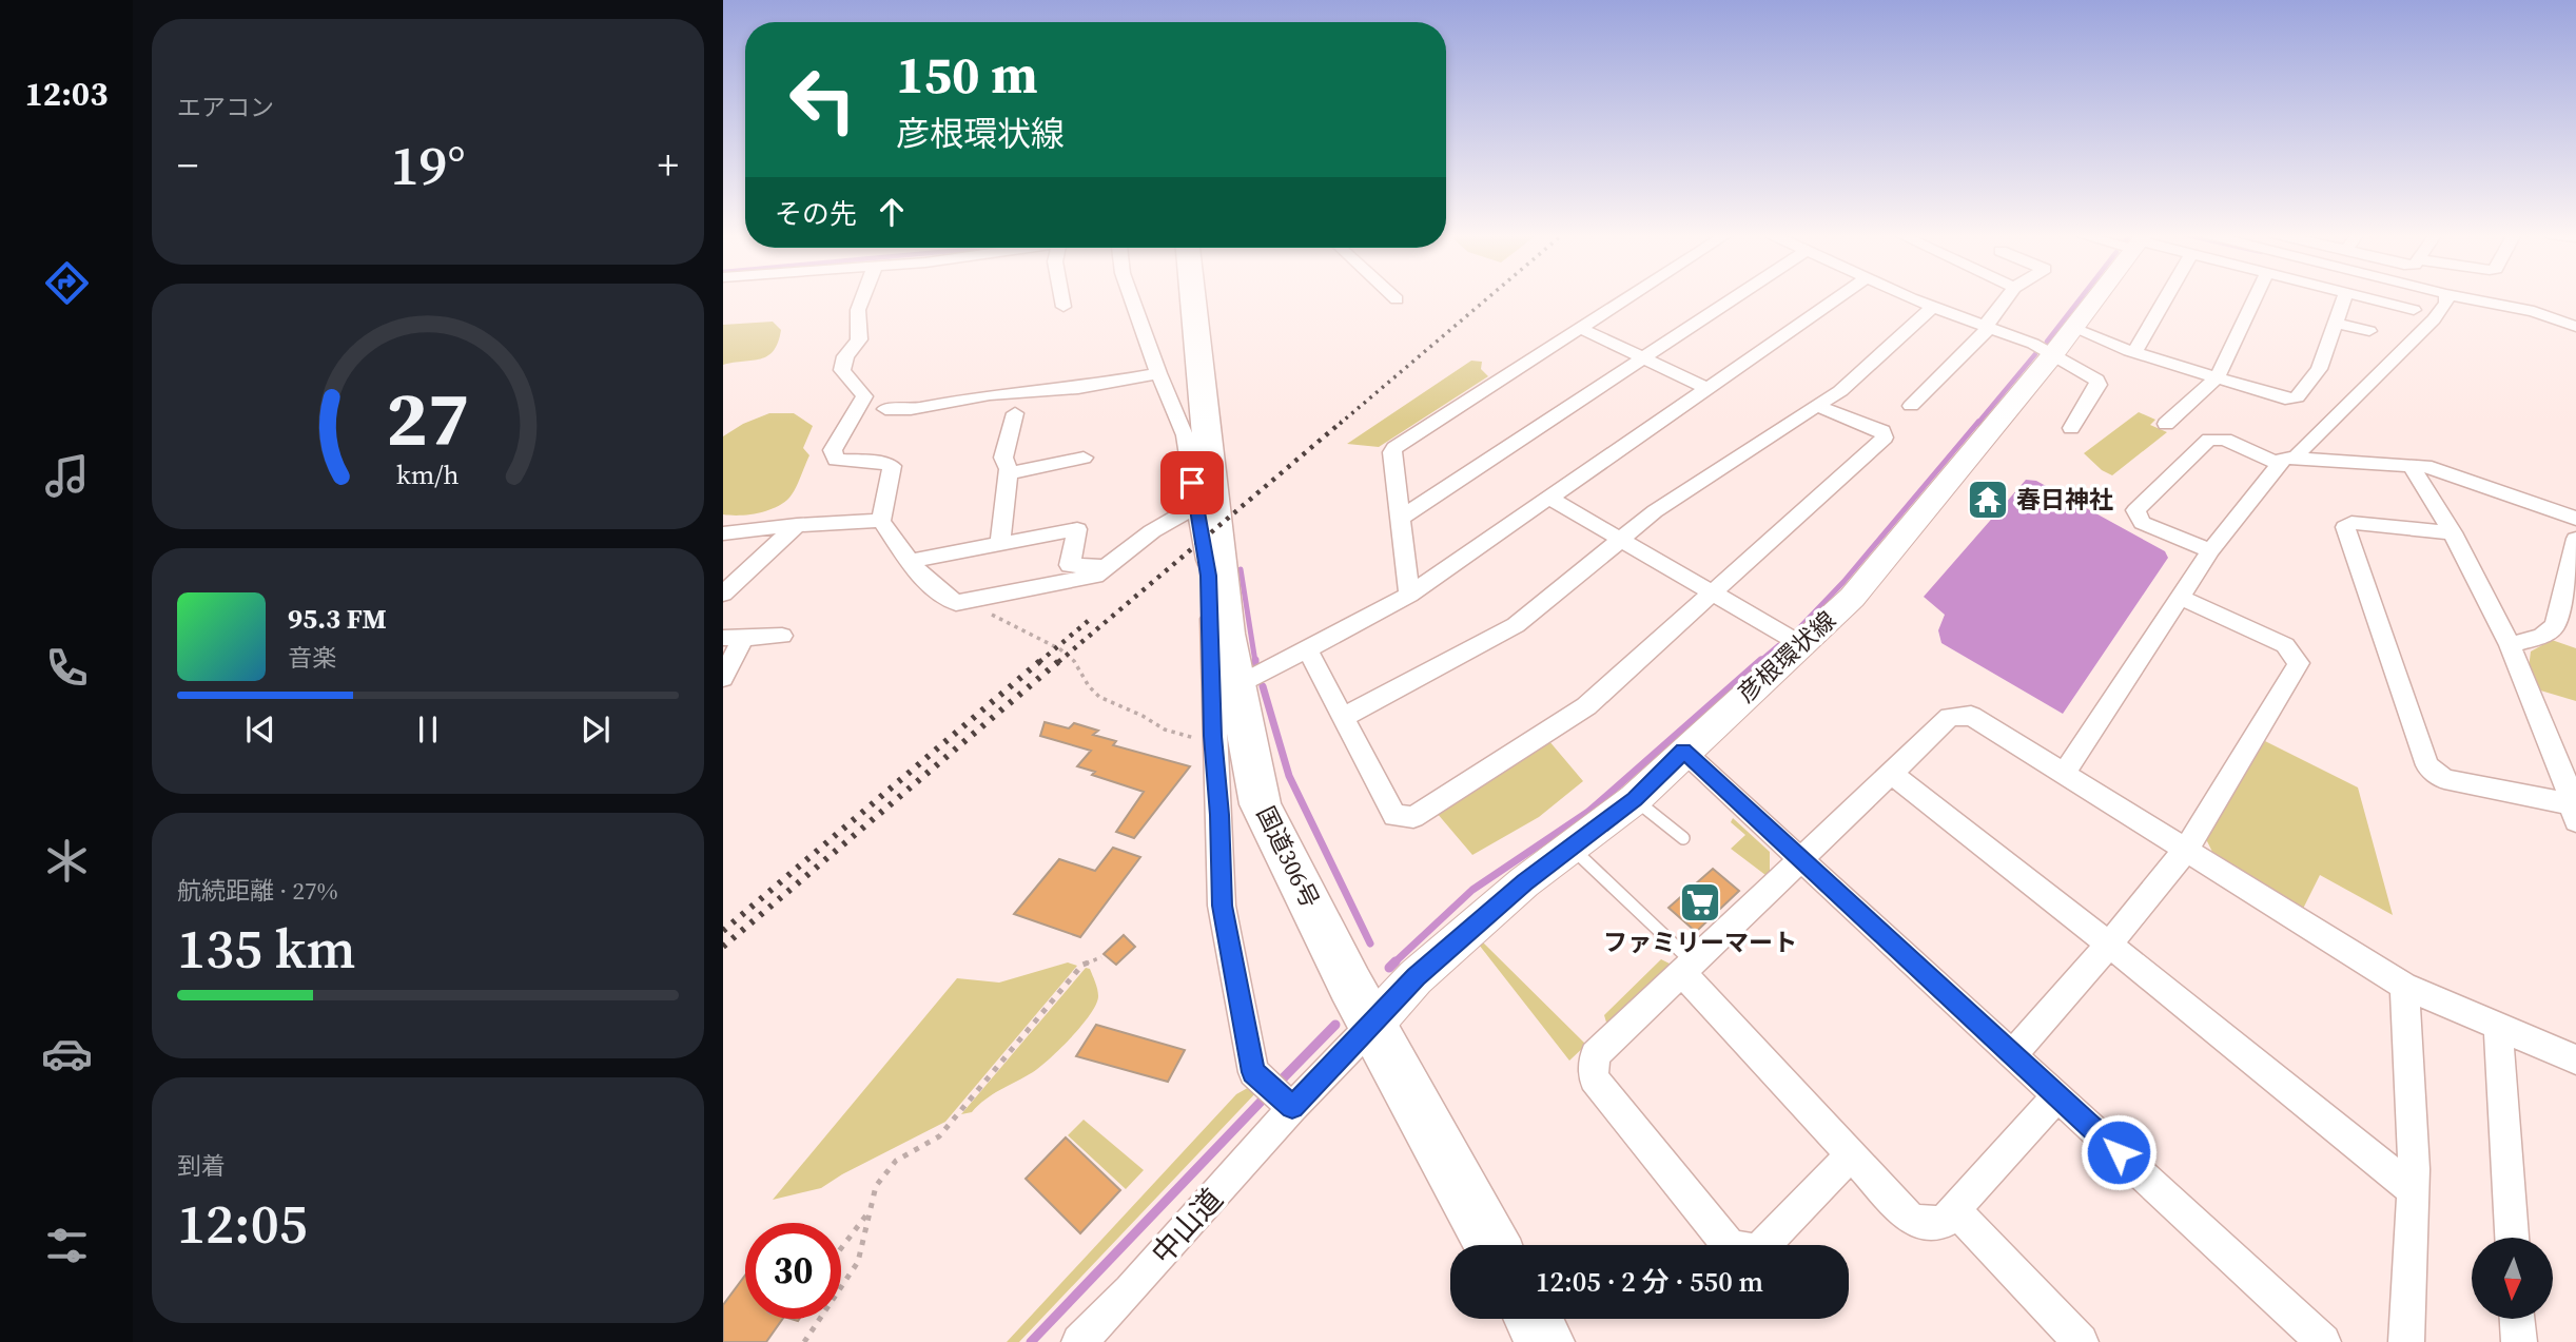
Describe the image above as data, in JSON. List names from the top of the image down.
{
  "streets": {
    "highway": ["国道306号"],
    "main road": ["彦根環状線"],
    "street": ["中山道"]
  },
  "crossings": [
    ["彦根環状線", "国道306号"],
    ["彦根環状線", "中山道"],
    ["国道306号", "中山道"]
  ],
  "places": {
    "temple": ["春日神社"],
    "supermarket": ["ファミリーマート"]
  },
  "north": "bottom",
  "page": {
    "tabs": "12:03",
    "tile": [
      "エアコン",
      ["航続距離 · 27%", "135 km"],
      ["到着", "12:05"]
    ],
    "turn": ["150 m", "彦根環状線"],
    "heat": ["−", "19°", "+"],
    "then": "その先",
    "song": ["95.3 FM", "音楽"],
    "limit": "30",
    "trip": "12:05 · 2 分 · 550 m",
    "gauge": ["27", "km/h"]
  }
}
